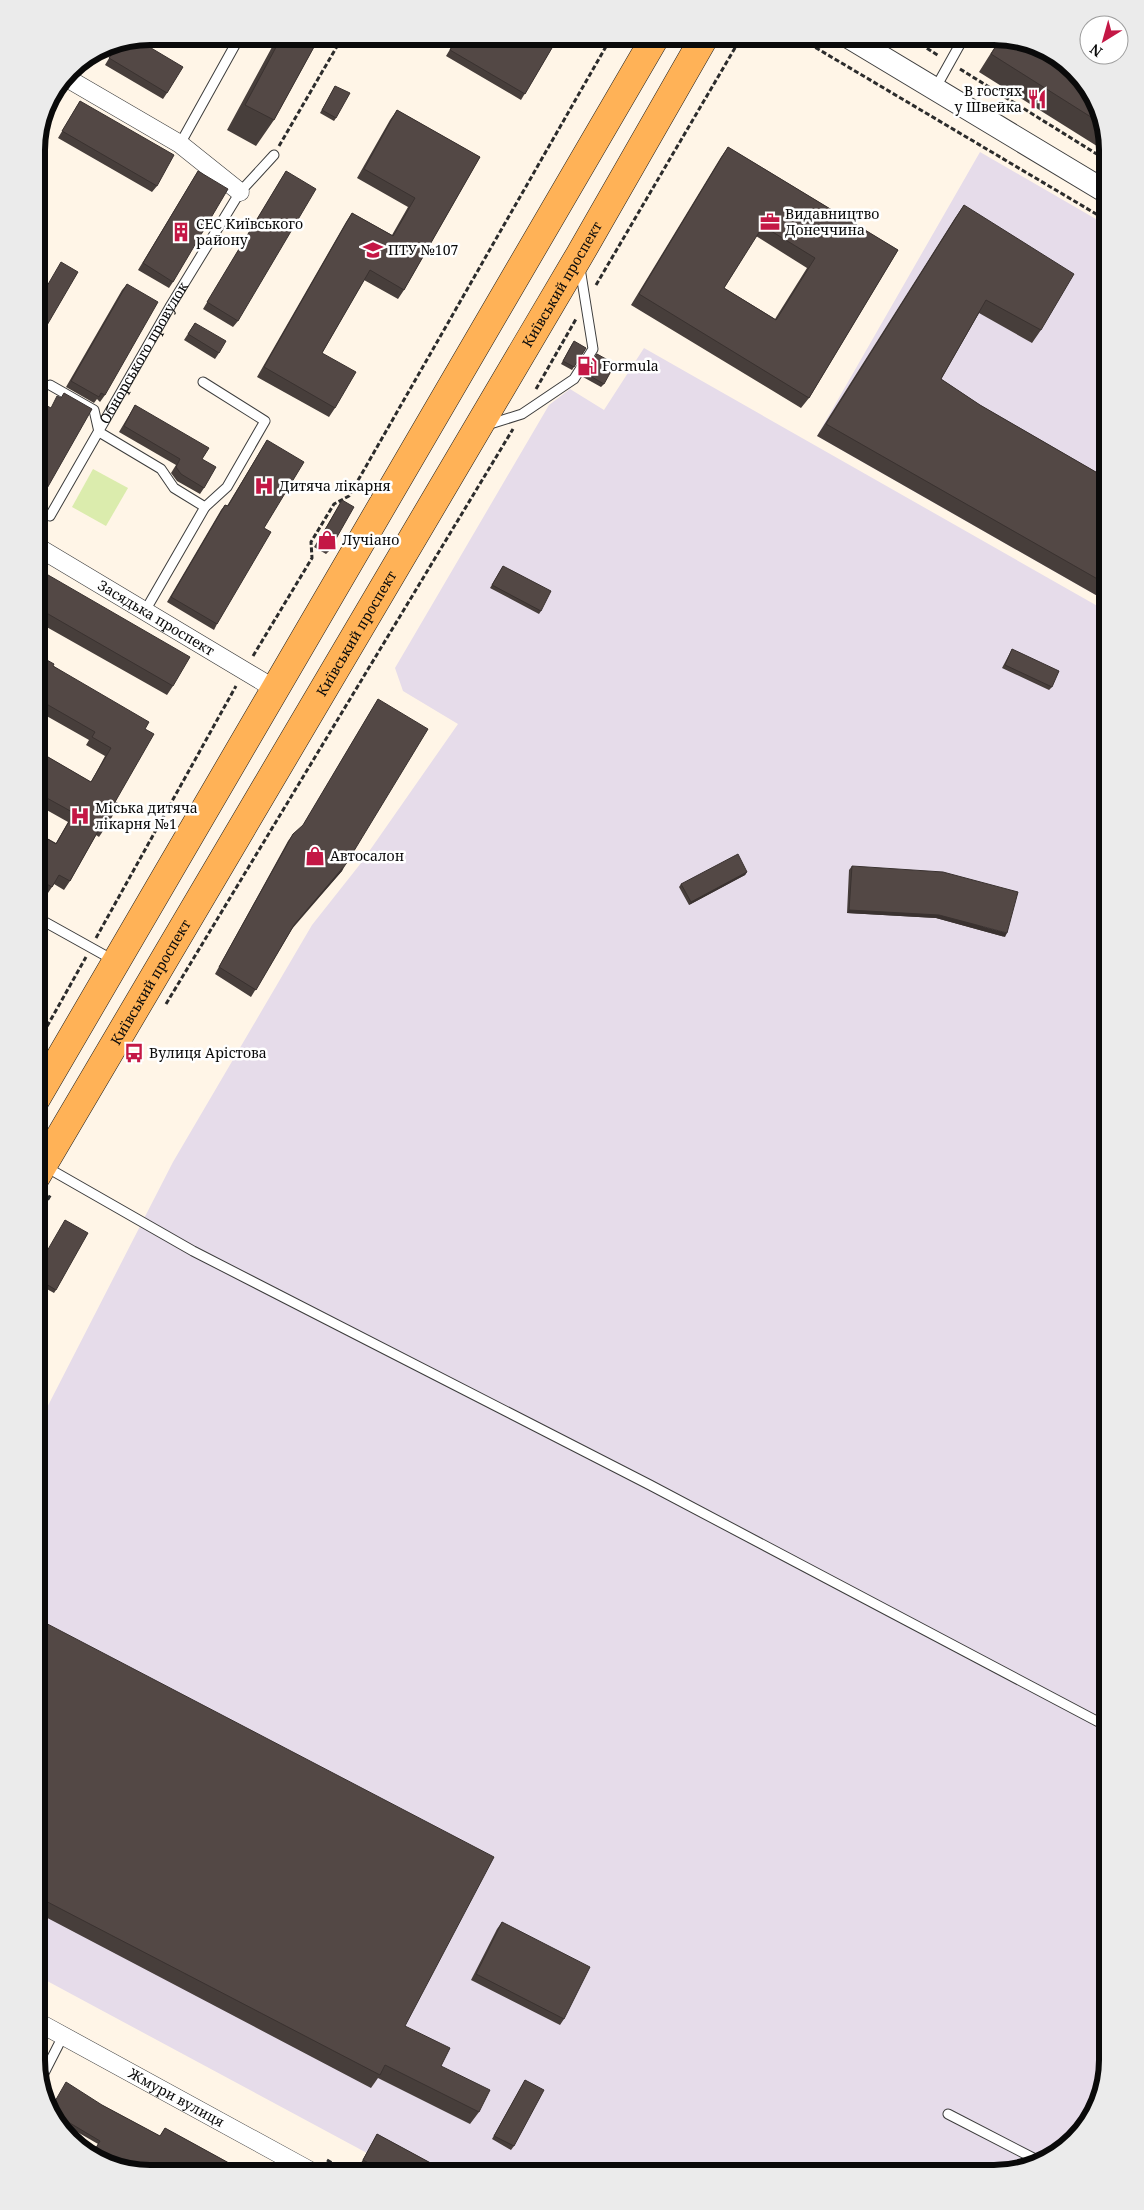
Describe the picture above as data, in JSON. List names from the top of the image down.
{
  "streets": {
    "main road": ["Київський проспект"],
    "street": ["Засядька проспект", "Жмури вулиця"],
    "lane": ["Обнорського провулок"]
  },
  "places": {
    "restaurant": ["В гостях у Швейка"],
    "office": ["Видавництво Донеччина"],
    "building": ["СЕС Київського району"],
    "school or university": ["ПТУ №107"],
    "fuel station": ["Formula"],
    "hospital": ["Дитяча лікарня", "Міська дитяча лікарня №1"],
    "shop": ["Лучіано", "Автосалон"],
    "bus stop": ["Вулиця Арістова"]
  },
  "north": "bottom left"
}
